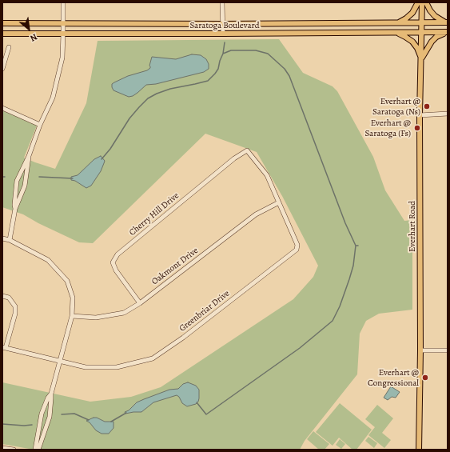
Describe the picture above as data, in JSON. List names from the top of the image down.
{
  "streets": {
    "main road": ["Saratoga Boulevard", "Everhart Road"],
    "street": ["Cherry Hill Drive", "Oakmont Drive", "Greenbriar Drive"]
  },
  "crossings": [
    ["Saratoga Boulevard", "Everhart Road"],
    ["Cherry Hill Drive", "Oakmont Drive"],
    ["Cherry Hill Drive", "Greenbriar Drive"],
    ["Oakmont Drive", "Greenbriar Drive"]
  ],
  "places": ["Everhart @ Saratoga (Ns)", "Everhart @ Saratoga (Fs)", "Everhart @ Congressional"],
  "north": "bottom right"
}
